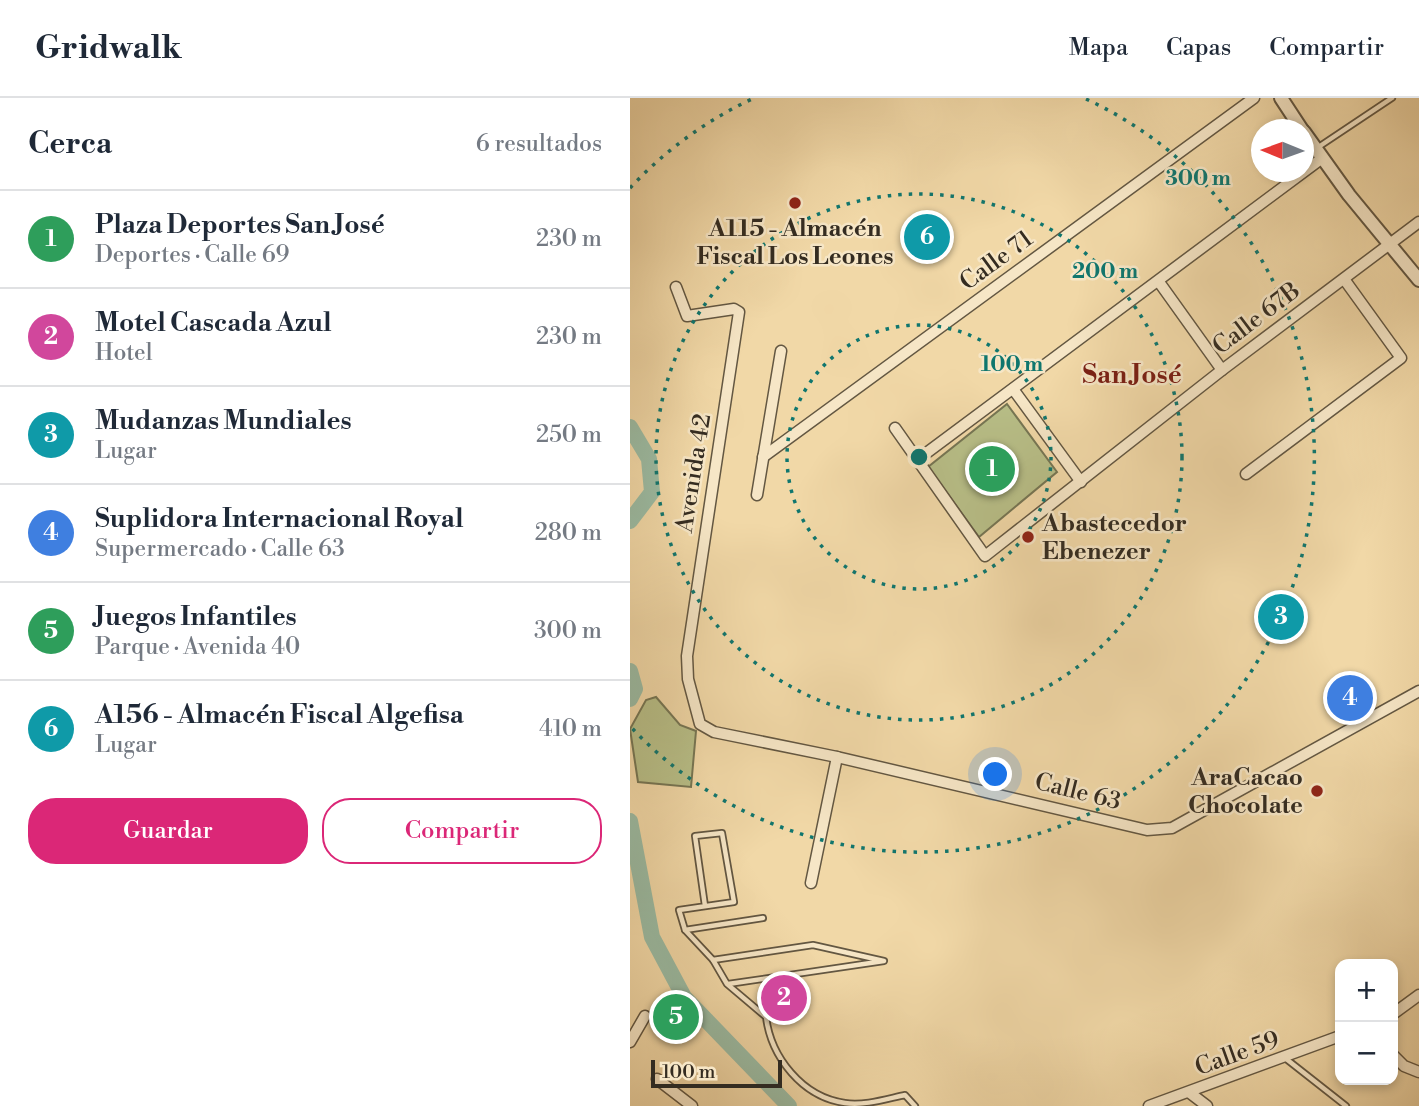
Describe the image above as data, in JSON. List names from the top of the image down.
{
  "streets": {
    "street": [
      "Calle 71",
      "Calle 67B",
      "Avenida 42",
      "Calle 63",
      "Calle 59"
    ]
  },
  "crossings": [
    ["Avenida 42", "Calle 63"]
  ],
  "districts": ["San José"],
  "places": ["A115 - Almacén Fiscal Los Leones", "Abastecedor Ebenezer", "AraCacao Chocolate"],
  "scale_bar": "100 m",
  "north": "left",
  "page": {
    "header": "Gridwalk",
    "nav": ["Mapa", "Capas", "Compartir"],
    "heading": ["Cerca", "6 resultados"],
    "list": [
      {
        "mark": "1",
        "name": "Plaza Deportes San José",
        "note": "Deportes · Calle 69",
        "value": "230 m"
      },
      {
        "mark": "2",
        "name": "Motel Cascada Azul",
        "note": "Hotel",
        "value": "230 m"
      },
      {
        "mark": "3",
        "name": "Mudanzas Mundiales",
        "note": "Lugar",
        "value": "250 m"
      },
      {
        "mark": "4",
        "name": "Suplidora Internacional Royal",
        "note": "Supermercado · Calle 63",
        "value": "280 m"
      },
      {
        "mark": "5",
        "name": "Juegos Infantiles",
        "note": "Parque · Avenida 40",
        "value": "300 m"
      },
      {
        "mark": "6",
        "name": "A156 - Almacén Fiscal Algefisa",
        "note": "Lugar",
        "value": "410 m"
      }
    ],
    "pins": [
      "6",
      "1",
      "3",
      "4",
      "2",
      "5"
    ],
    "buttons": ["Guardar", "Compartir"],
    "map_buttons": ["+", "−"],
    "scale": "100 m"
  },
  "rings": ["300 m", "200 m", "100 m"]
}
